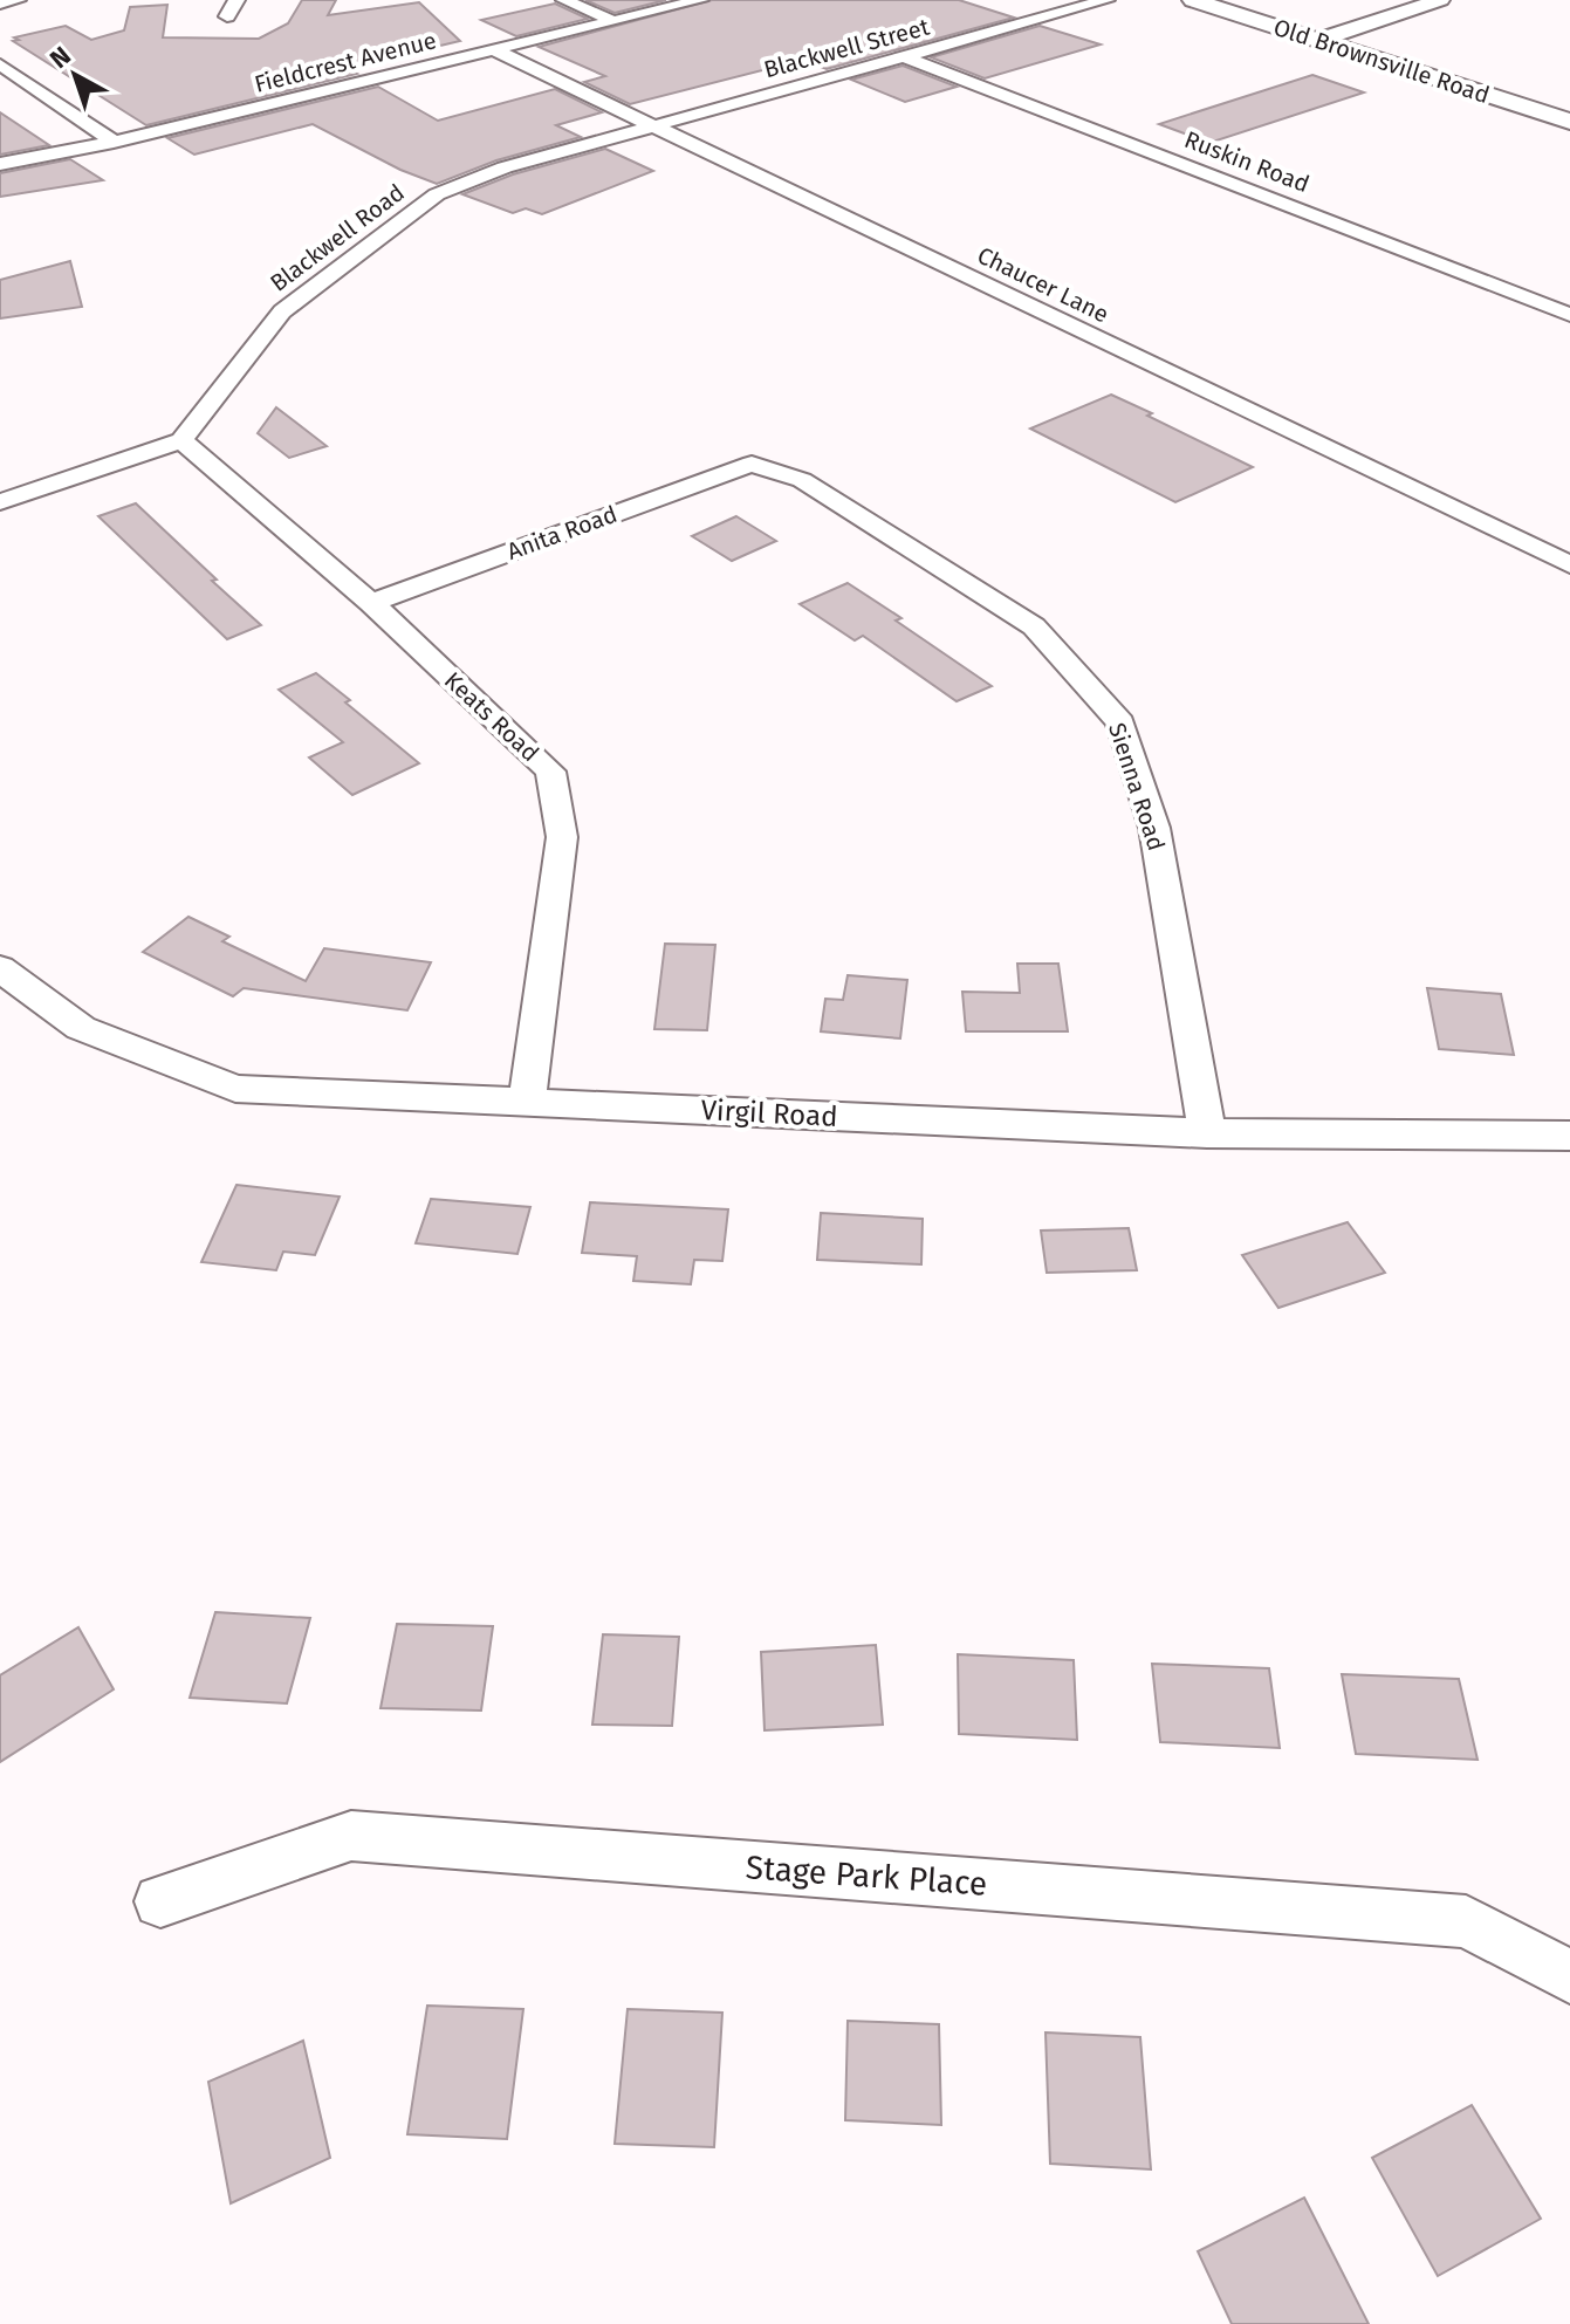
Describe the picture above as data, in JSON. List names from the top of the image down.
{
  "streets": {
    "main road": ["Old Brownsville Road"],
    "street": [
      "Blackwell Street",
      "Fieldcrest Avenue",
      "Ruskin Road",
      "Blackwell Road",
      "Chaucer Lane",
      "Anita Road",
      "Keats Road",
      "Sienna Road",
      "Virgil Road",
      "Stage Park Place"
    ]
  },
  "crossings": [
    ["Blackwell Street", "Ruskin Road"],
    ["Blackwell Street", "Blackwell Road"],
    ["Blackwell Street", "Chaucer Lane"],
    ["Fieldcrest Avenue", "Chaucer Lane"],
    ["Blackwell Road", "Chaucer Lane"],
    ["Blackwell Road", "Keats Road"],
    ["Anita Road", "Keats Road"],
    ["Anita Road", "Sienna Road"],
    ["Keats Road", "Virgil Road"],
    ["Sienna Road", "Virgil Road"]
  ],
  "north": "top left"
}
